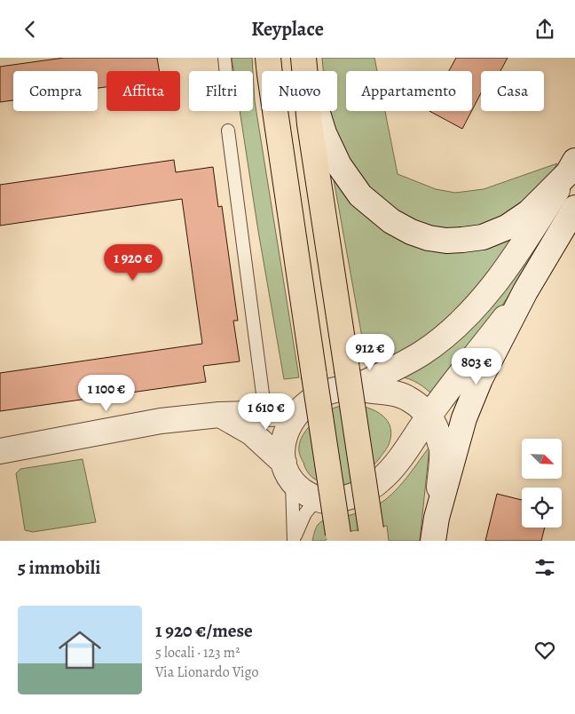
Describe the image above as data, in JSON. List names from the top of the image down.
{
  "north": "bottom right",
  "page": {
    "header": "Keyplace",
    "chip": [
      "Compra",
      "Affitta",
      "Filtri",
      "Nuovo",
      "Appartamento",
      "Casa"
    ],
    "price": [
      "1 920 €",
      "912 €",
      "803 €",
      "1 100 €",
      "1 610 €"
    ],
    "heading": "5 immobili",
    "list": [
      {
        "name": "1 920 €/mese",
        "note": "5 locali · 123 m² · Via Lionardo Vigo"
      }
    ]
  }
}
